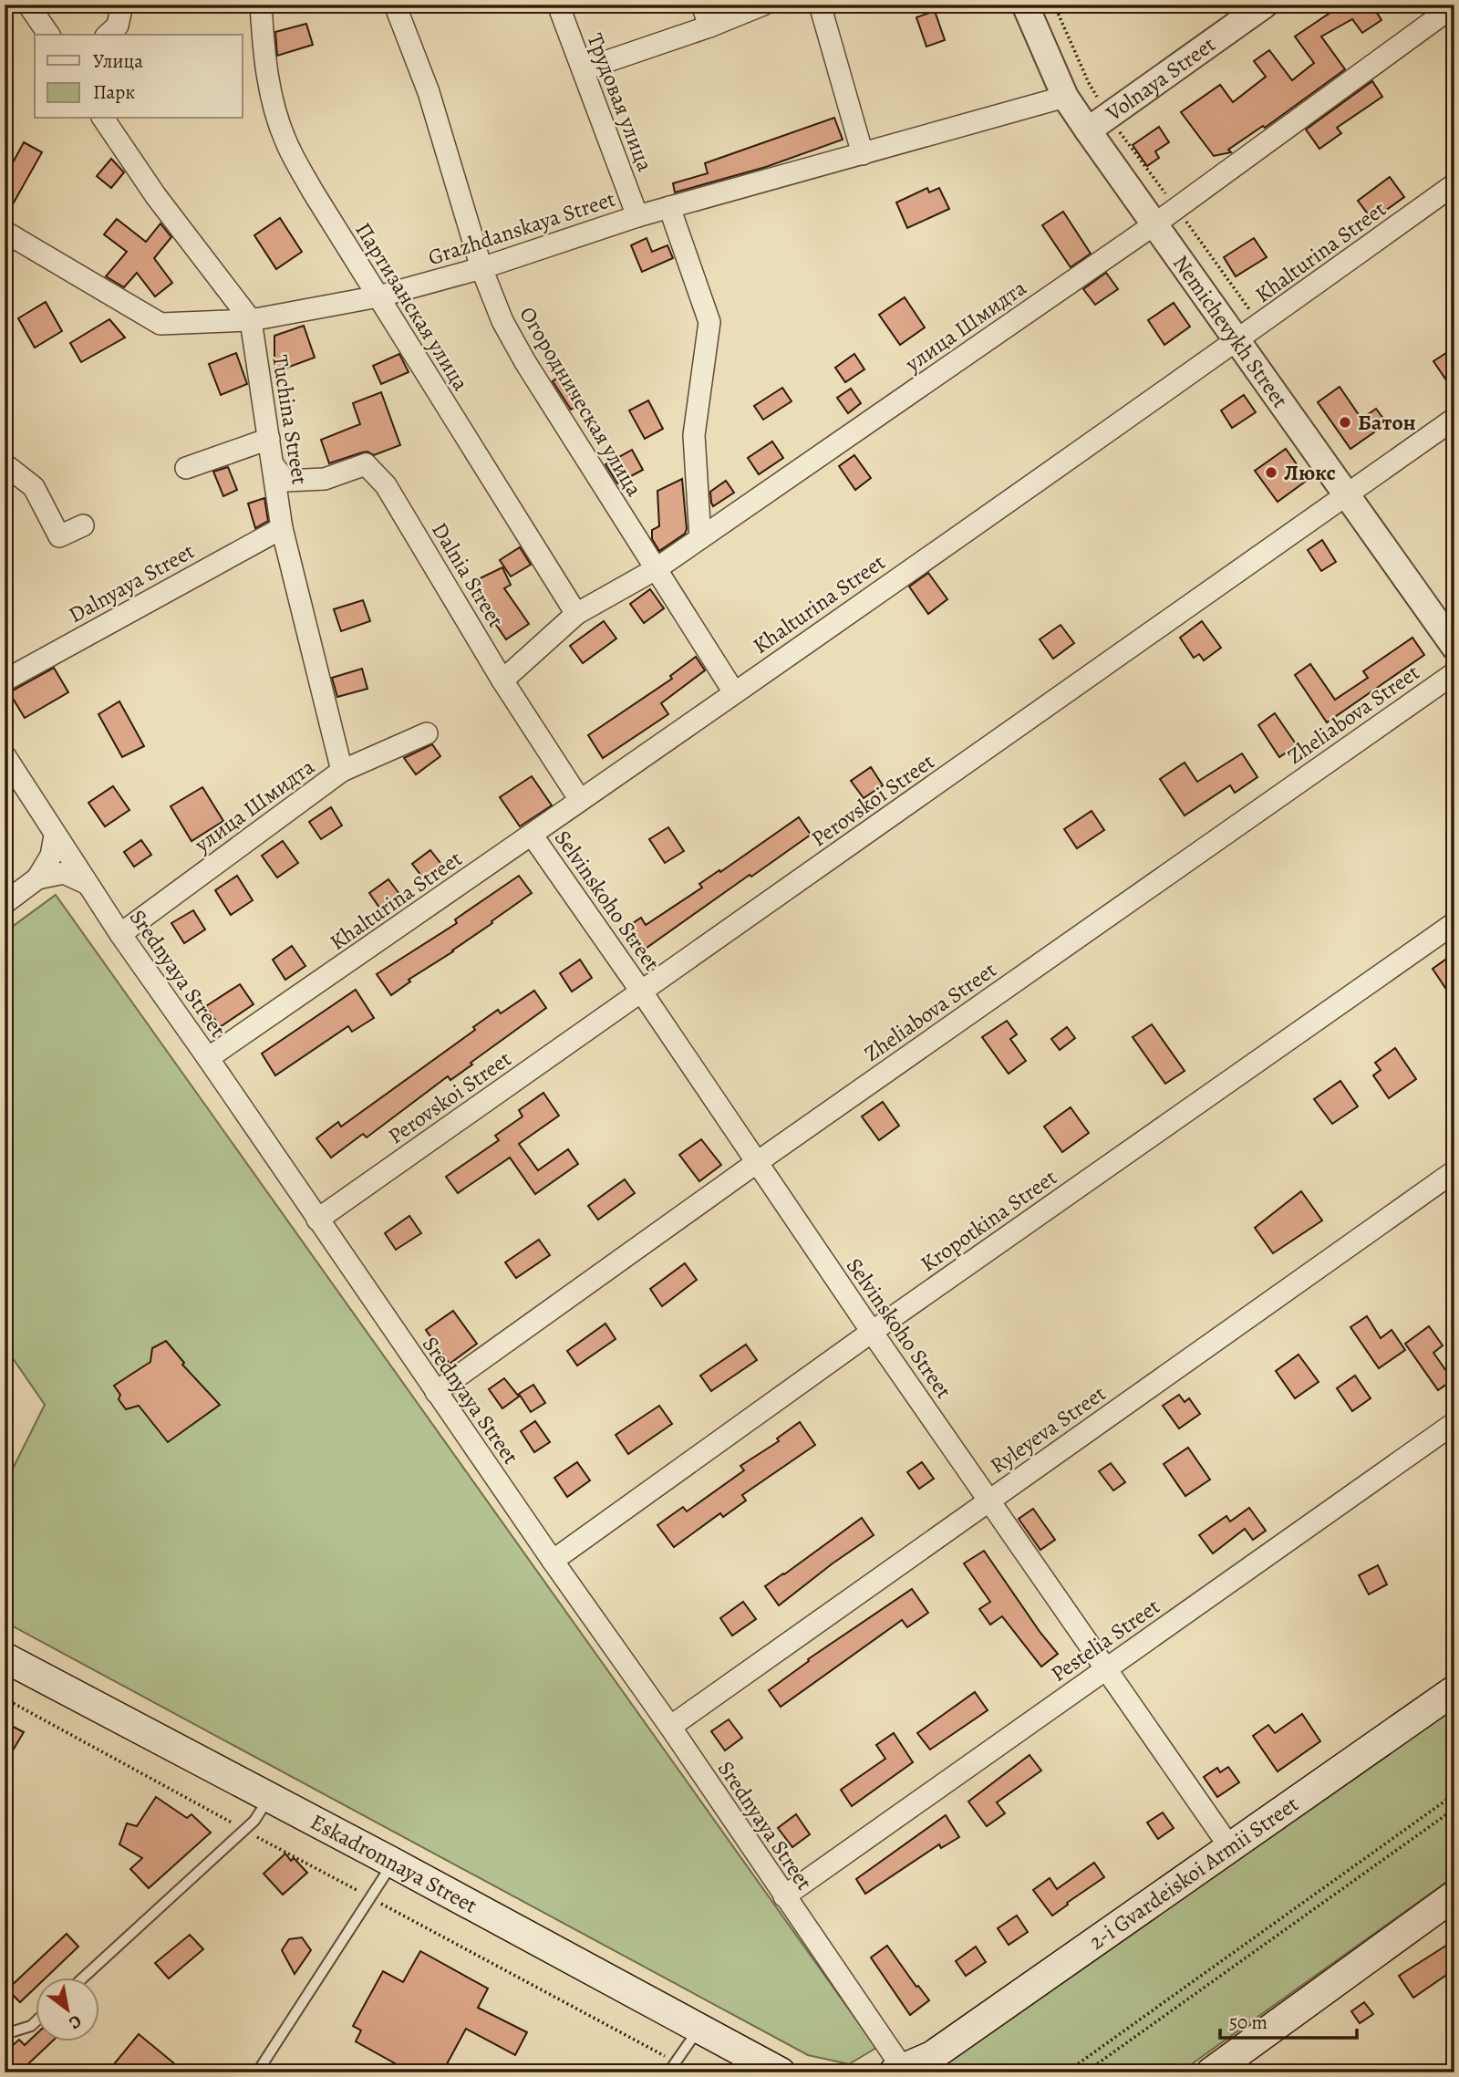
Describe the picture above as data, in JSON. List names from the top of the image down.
{
  "streets": {
    "main road": ["Eskadronnaya Street", "2-i Gvardeiskoi Armii Street"],
    "street": [
      "Volnaya Street",
      "Трудовая улица",
      "Grazhdanskaya Street",
      "Khalturina Street",
      "Партизанская улица",
      "улица Шмидта",
      "Nemichevykh Street",
      "Огородническая улица",
      "Tuchina Street",
      "Dalnia Street",
      "Dalnyaya Street",
      "Zheliabova Street",
      "Perovskoi Street",
      "Selvinskoho Street",
      "Srednyaya Street",
      "Kropotkina Street",
      "Ryleyeva Street",
      "Pestelia Street"
    ]
  },
  "crossings": [
    ["Volnaya Street", "Nemichevykh Street"],
    ["Трудовая улица", "Grazhdanskaya Street"],
    ["Grazhdanskaya Street", "Партизанская улица"],
    ["Grazhdanskaya Street", "Nemichevykh Street"],
    ["Grazhdanskaya Street", "Огородническая улица"],
    ["Grazhdanskaya Street", "Tuchina Street"],
    ["Khalturina Street", "Nemichevykh Street"],
    ["Khalturina Street", "Огородническая улица"],
    ["Khalturina Street", "Dalnia Street"],
    ["Khalturina Street", "Selvinskoho Street"],
    ["Khalturina Street", "Srednyaya Street"],
    ["Партизанская улица", "улица Шмидта"],
    ["улица Шмидта", "Nemichevykh Street"],
    ["улица Шмидта", "Огородническая улица"],
    ["улица Шмидта", "Tuchina Street"],
    ["улица Шмидта", "Dalnia Street"],
    ["улица Шмидта", "Srednyaya Street"],
    ["Nemichevykh Street", "Perovskoi Street"],
    ["Tuchina Street", "Dalnia Street"],
    ["Tuchina Street", "Dalnyaya Street"],
    ["Zheliabova Street", "Selvinskoho Street"],
    ["Zheliabova Street", "Srednyaya Street"],
    ["Perovskoi Street", "Selvinskoho Street"],
    ["Perovskoi Street", "Srednyaya Street"],
    ["Selvinskoho Street", "Kropotkina Street"],
    ["Selvinskoho Street", "Ryleyeva Street"],
    ["Selvinskoho Street", "Pestelia Street"],
    ["Selvinskoho Street", "2-i Gvardeiskoi Armii Street"],
    ["Srednyaya Street", "Kropotkina Street"],
    ["Srednyaya Street", "Ryleyeva Street"],
    ["Srednyaya Street", "Pestelia Street"],
    ["Srednyaya Street", "2-i Gvardeiskoi Armii Street"]
  ],
  "places": ["Батон", "Люкс"],
  "legend": ["Улица", "Парк"],
  "scale_bar": "50 m",
  "north": "bottom right"
}
